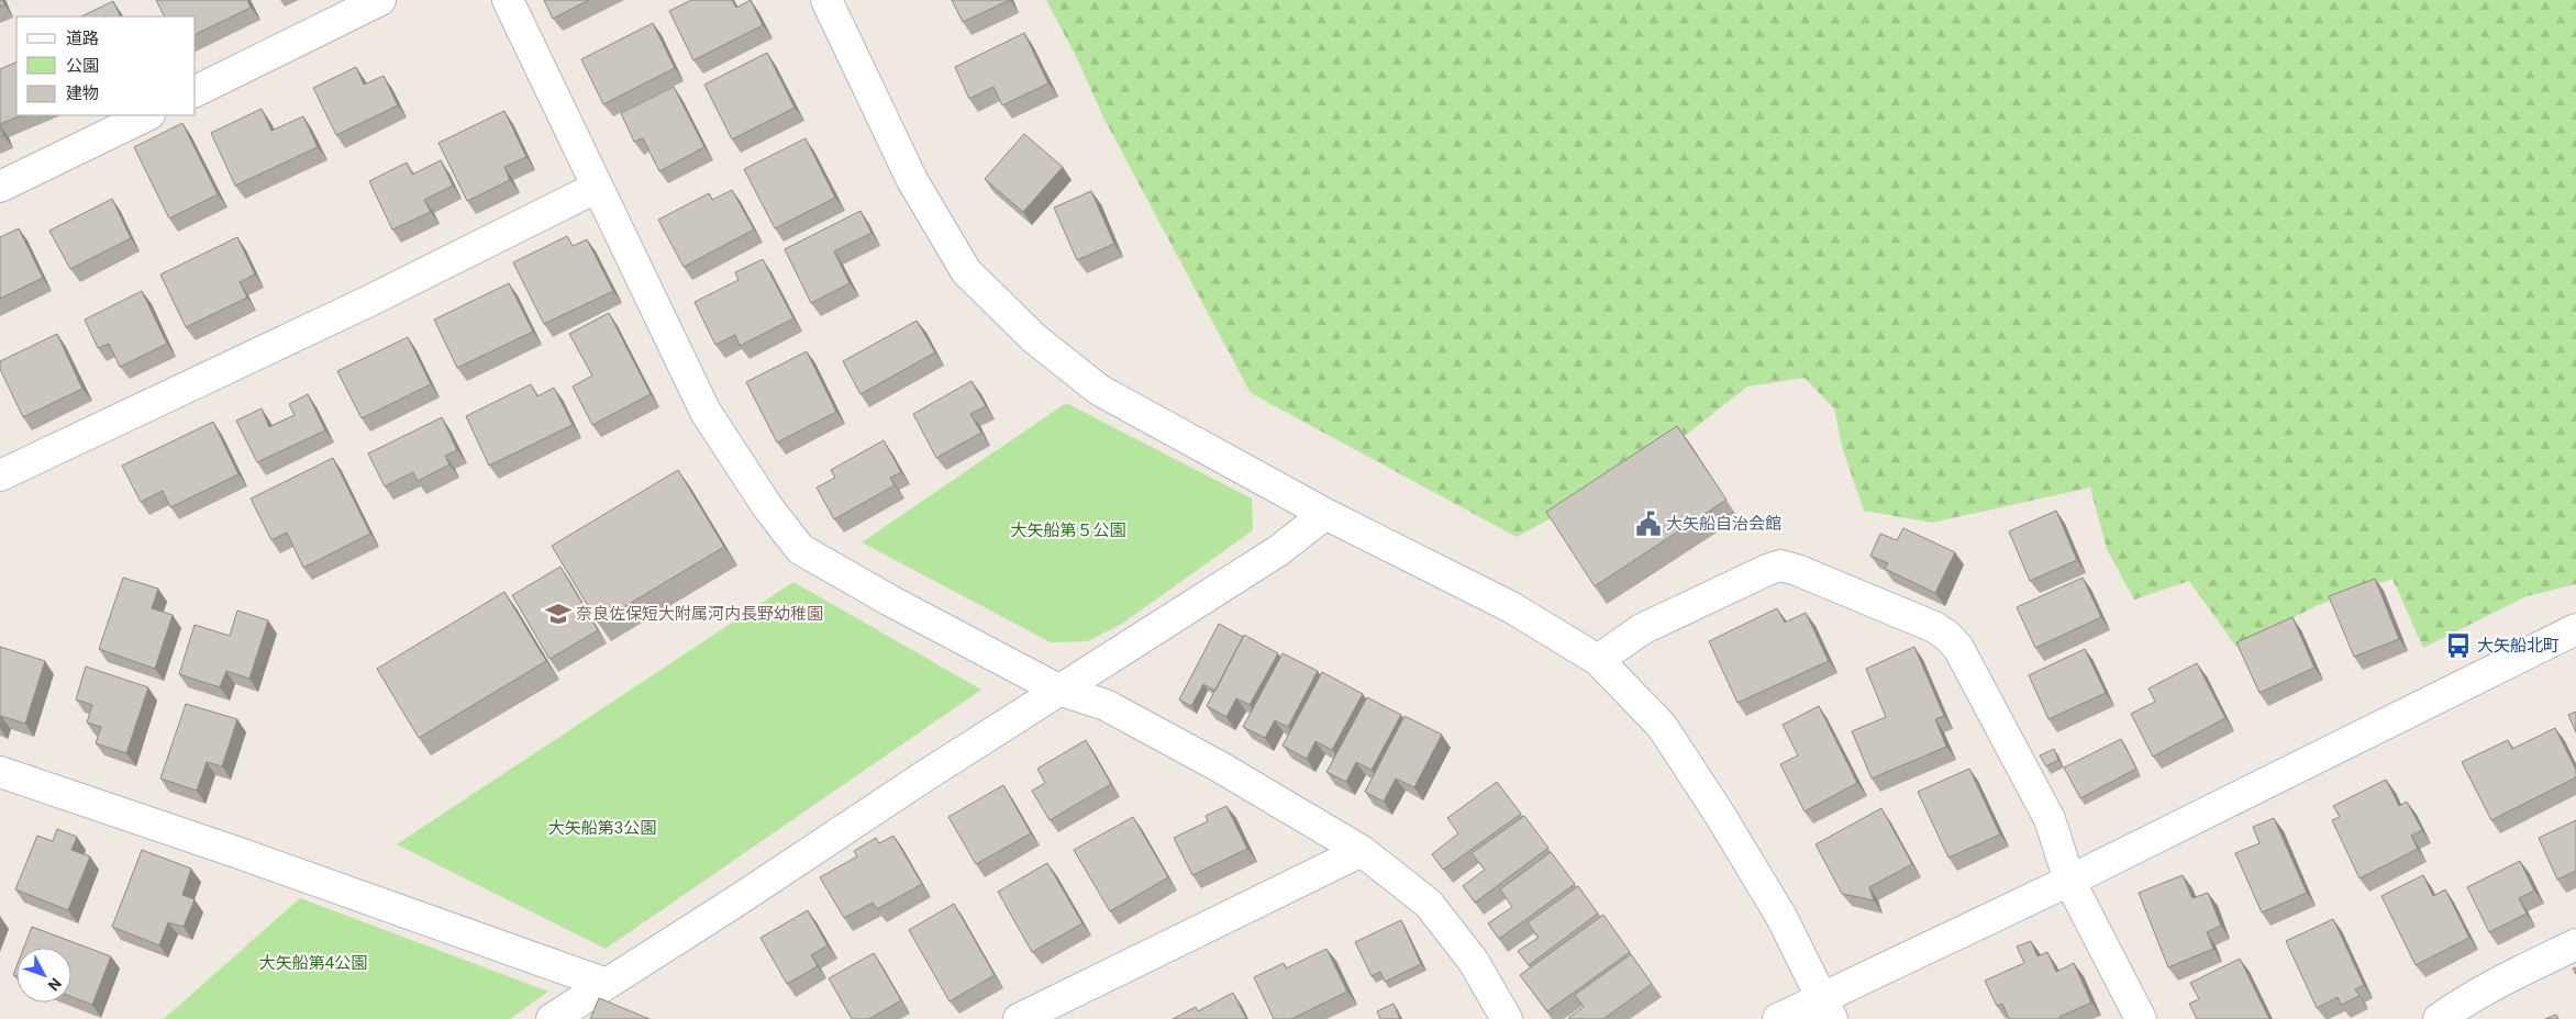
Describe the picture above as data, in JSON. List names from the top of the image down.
{
  "parks": ["大矢船第５公園", "大矢船第3公園", "大矢船第4公園"],
  "places": {
    "public building": ["大矢船自治会館"],
    "school or university": ["奈良佐保短大附属河内長野幼稚園"],
    "bus stop": ["大矢船北町"]
  },
  "legend": ["道路", "公園", "建物"],
  "north": "bottom right"
}
